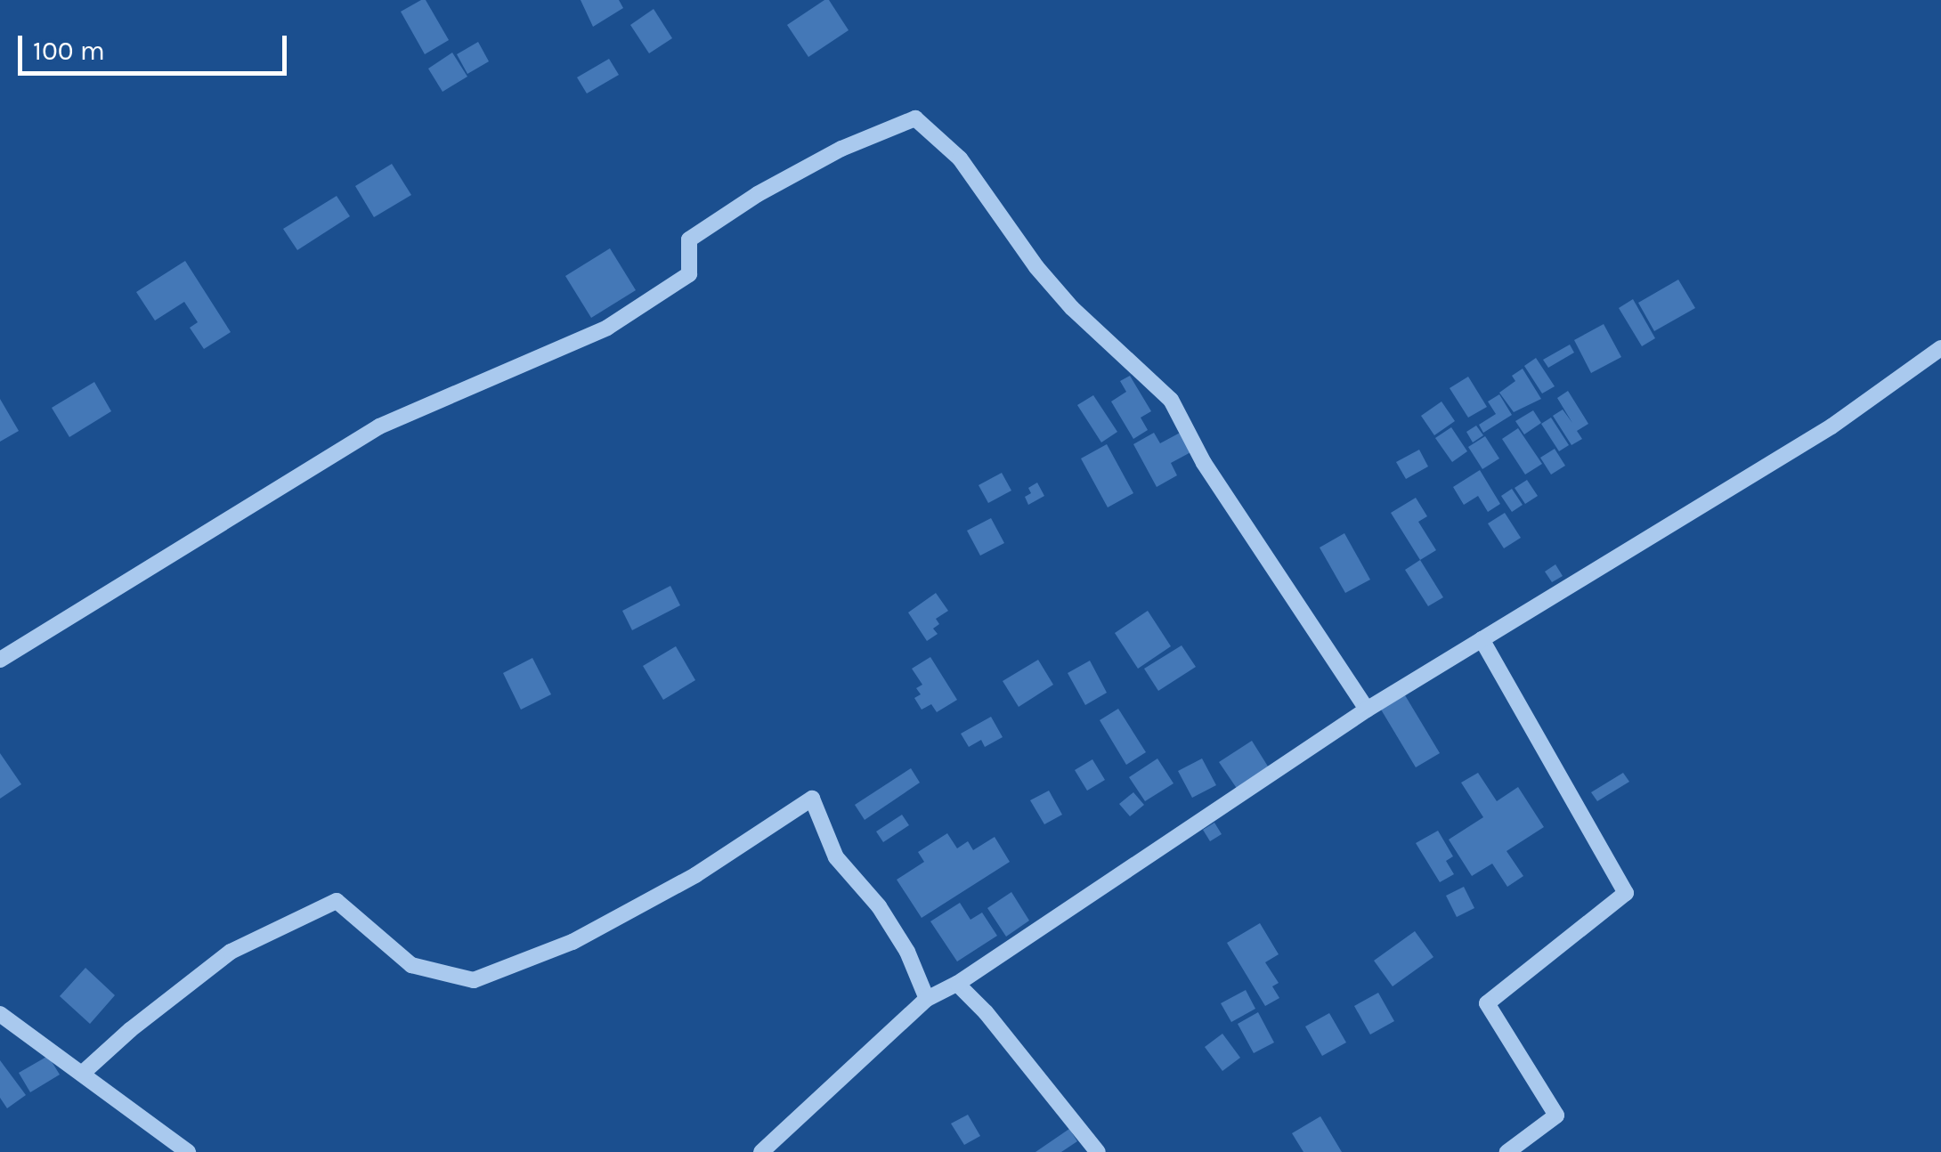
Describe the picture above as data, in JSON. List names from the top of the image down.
{
  "scale_bar": "100 m"
}
